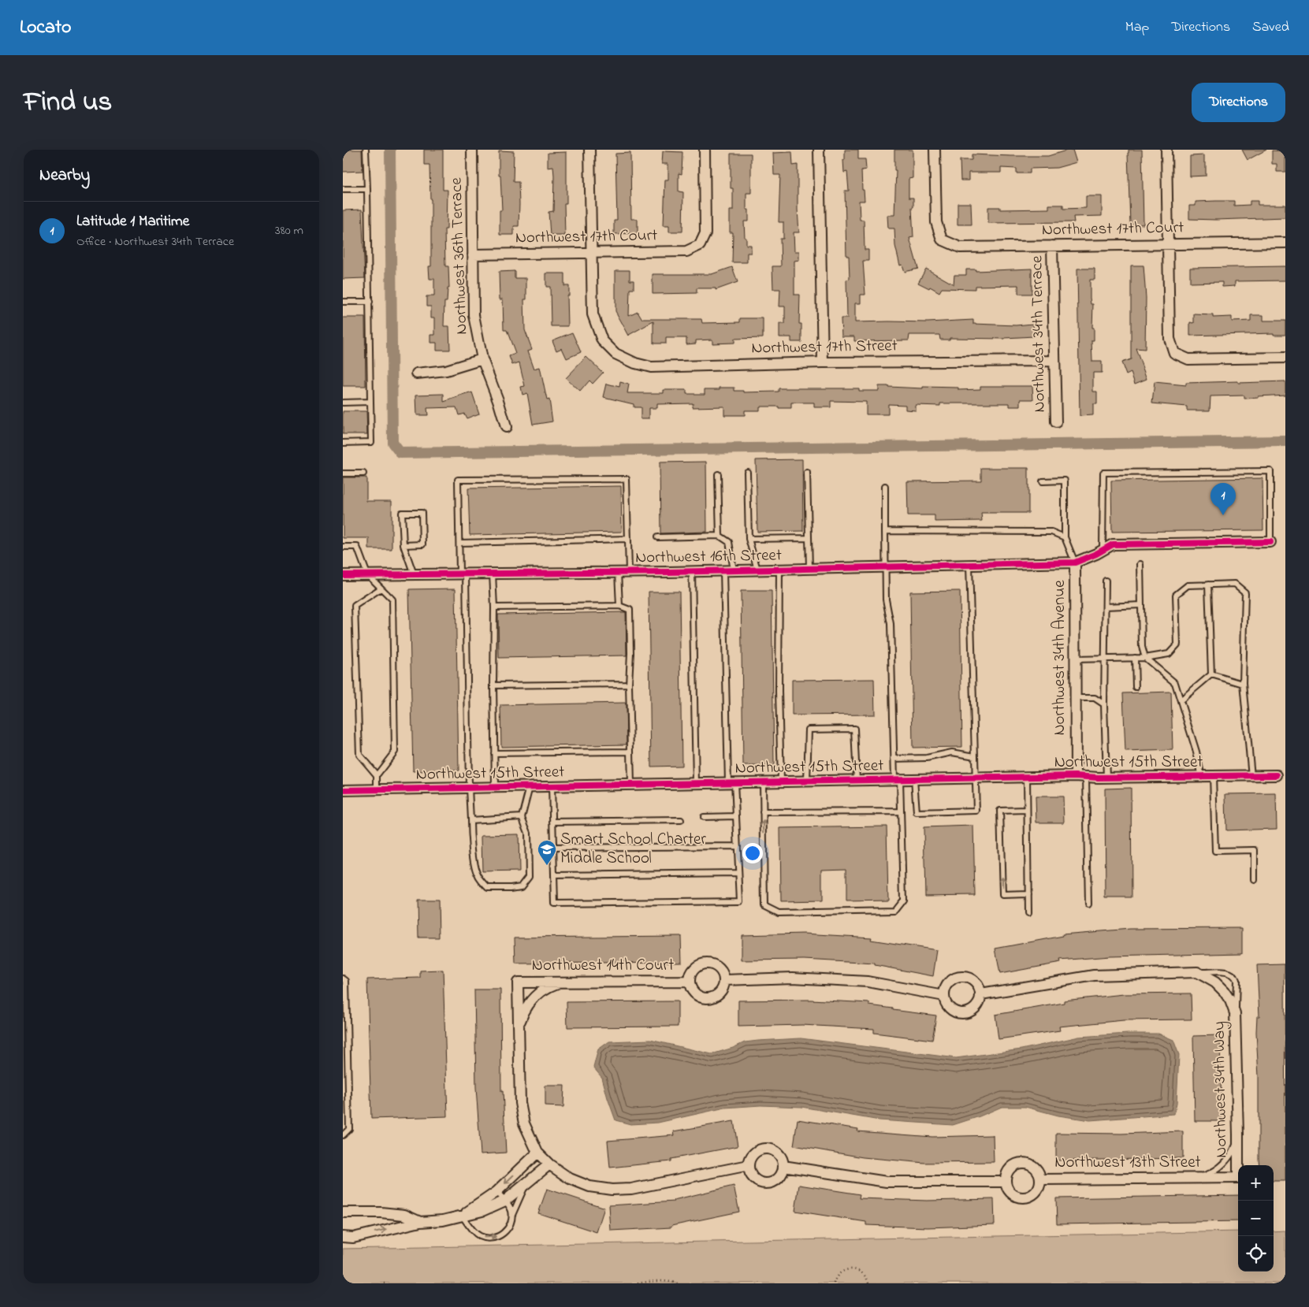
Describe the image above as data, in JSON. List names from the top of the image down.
{
  "streets": {
    "street": [
      "Northwest 17th Court",
      "Northwest 36th Terrace",
      "Northwest 34th Terrace",
      "Northwest 17th Street",
      "Northwest 16th Street",
      "Northwest 34th Avenue",
      "Northwest 15th Street",
      "Northwest 14th Court",
      "Northwest 34th Way",
      "Northwest 13th Street"
    ]
  },
  "crossings": [
    ["Northwest 17th Court", "Northwest 36th Terrace"],
    ["Northwest 17th Court", "Northwest 34th Terrace"],
    ["Northwest 17th Court", "Northwest 17th Street"],
    ["Northwest 34th Terrace", "Northwest 17th Street"],
    ["Northwest 16th Street", "Northwest 34th Avenue"],
    ["Northwest 34th Avenue", "Northwest 15th Street"]
  ],
  "places": {
    "school or university": ["Smart School Charter Middle School"]
  },
  "page": {
    "header": "Locato",
    "nav": ["Map", "Directions", "Saved"],
    "title": "Find us",
    "buttons": "Directions",
    "heading": "Nearby",
    "list": [
      {
        "mark": "1",
        "name": "Latitude 1 Maritime",
        "note": "Office · Northwest 34th Terrace",
        "value": "380 m"
      }
    ],
    "pins": "1",
    "map_buttons": ["+", "−"]
  }
}
